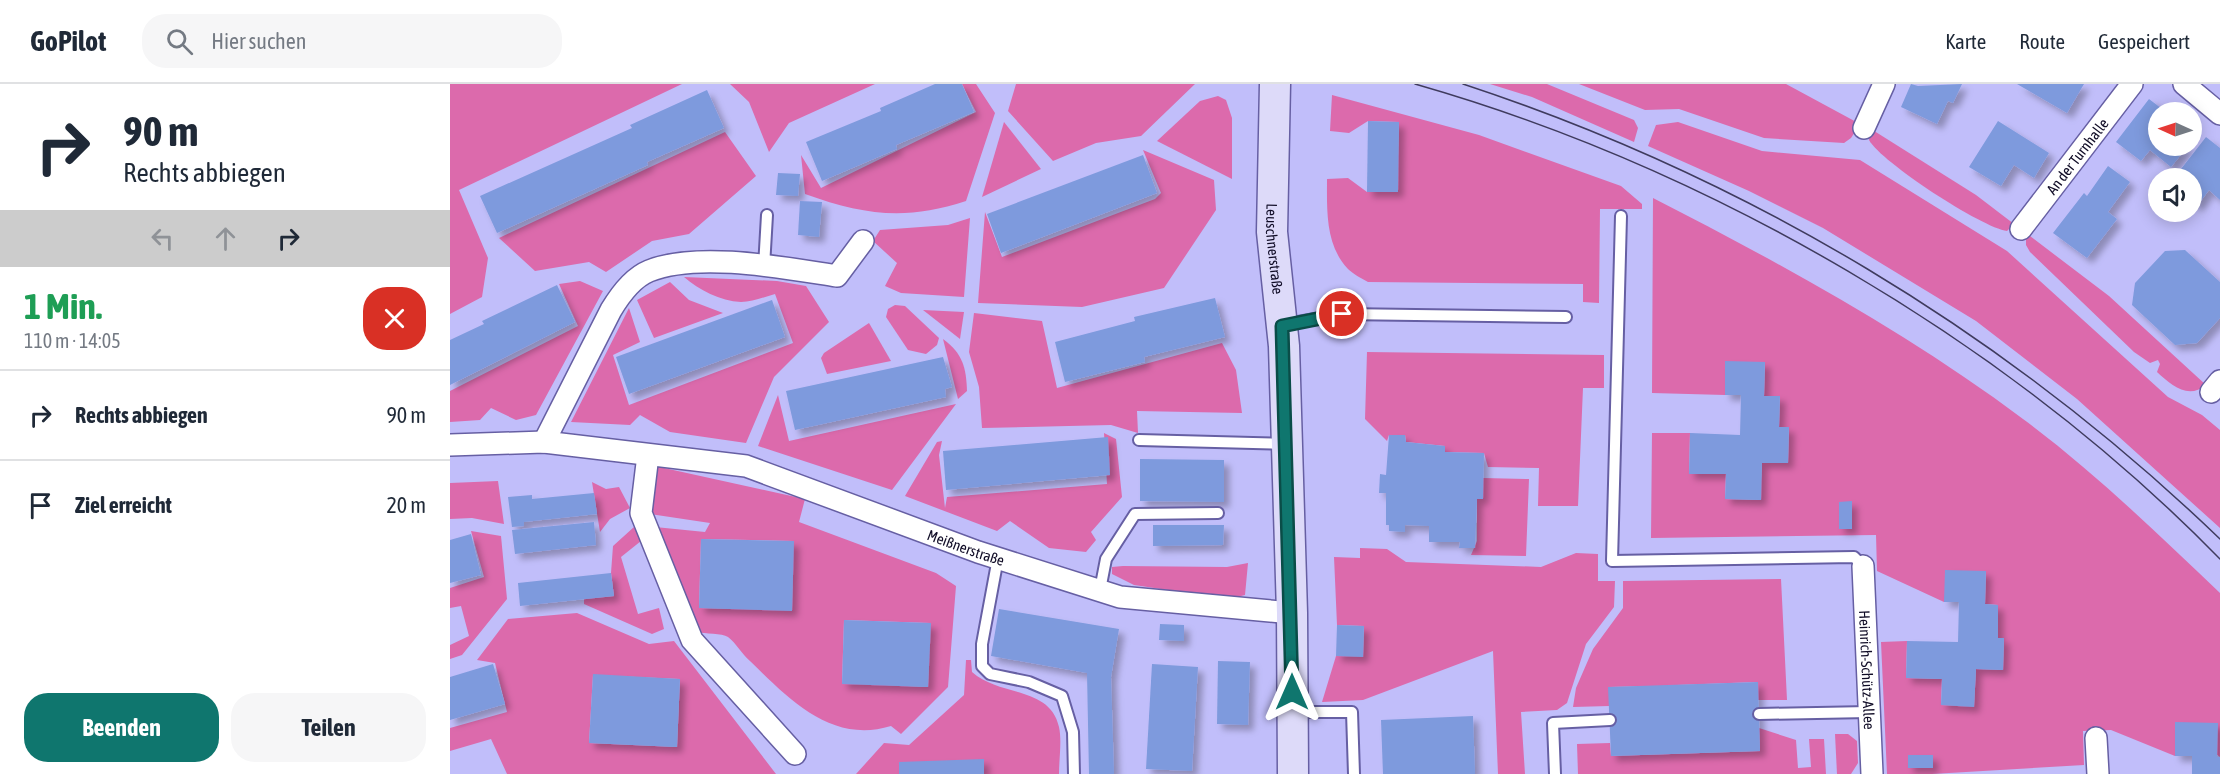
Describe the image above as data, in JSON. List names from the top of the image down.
{
  "streets": {
    "main road": ["Leuschnerstraße"],
    "street": ["An der Turnhalle", "Meißnerstraße", "Heinrich-Schütz-Allee"]
  },
  "crossings": [
    ["Leuschnerstraße", "Meißnerstraße"]
  ],
  "north": "left",
  "page": {
    "header": "GoPilot",
    "search": "Hier suchen",
    "nav": ["Karte", "Route", "Gespeichert"],
    "turn": ["90 m", "Rechts abbiegen"],
    "heading": ["1 Min.", "110 m · 14:05"],
    "list": [
      {
        "name": "Rechts abbiegen",
        "value": "90 m"
      },
      {
        "name": "Ziel erreicht",
        "value": "20 m"
      }
    ],
    "buttons": ["Beenden", "Teilen"]
  }
}
